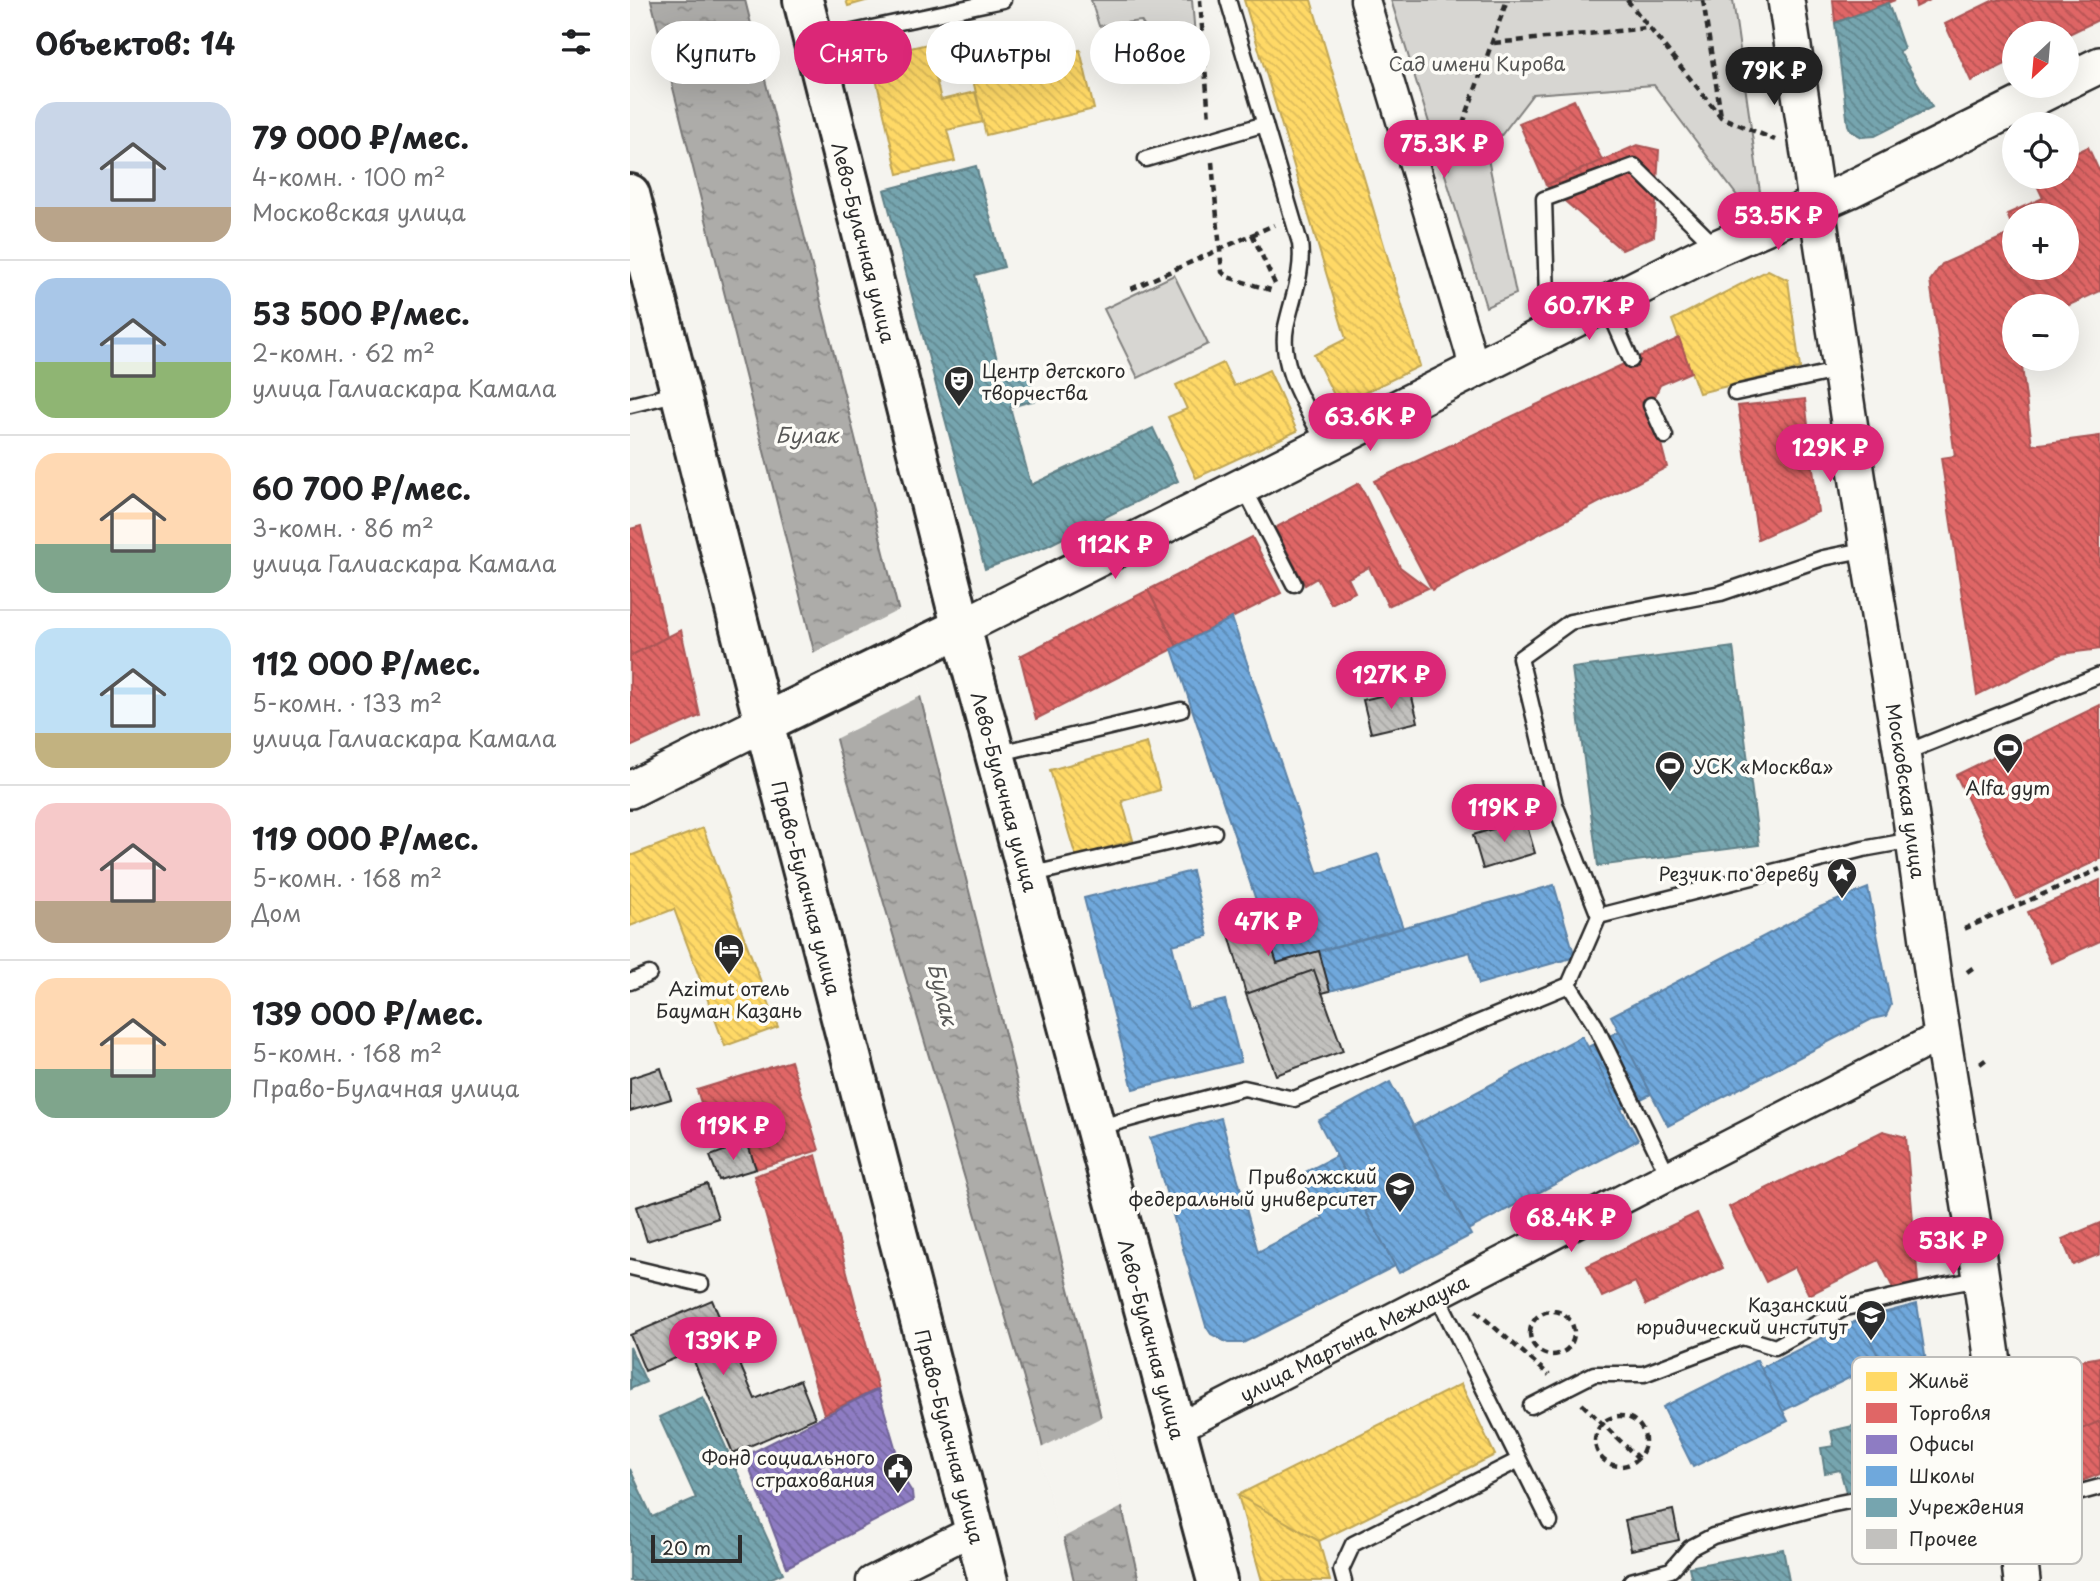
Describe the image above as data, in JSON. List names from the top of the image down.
{
  "streets": {
    "main road": ["Лево-Булачная улица", "Право-Булачная улица"],
    "street": ["Московская улица", "улица Мартына Межлаука"]
  },
  "crossings": [
    ["Лево-Булачная улица", "улица Мартына Межлаука"],
    ["Московская улица", "улица Мартына Межлаука"]
  ],
  "water": ["Булак"],
  "parks": ["Сад имени Кирова"],
  "places": {
    "theatre": ["Центр детского творчества"],
    "sports": ["Alfa gym", "УСК «Москва»"],
    "place": ["Резчик по дереву"],
    "hotel": ["Azimut отель Бауман Казань"],
    "school or university": ["Приволжский федеральный университет", "Казанский юридический институт"],
    "public building": ["Фонд социального страхования"]
  },
  "legend": [
    "Жильё",
    "Торговля",
    "Офисы",
    "Школы",
    "Учреждения",
    "Прочее"
  ],
  "scale_bar": "20 m",
  "north": "bottom left",
  "page": {
    "heading": "Объектов: 14",
    "map_buttons": ["+", "−"],
    "chip": [
      "Купить",
      "Снять",
      "Фильтры",
      "Новое"
    ],
    "price": [
      "79K ₽",
      "75.3K ₽",
      "53.5K ₽",
      "60.7K ₽",
      "63.6K ₽",
      "129K ₽",
      "112K ₽",
      "127K ₽",
      "119K ₽",
      "47K ₽",
      "119K ₽",
      "68.4K ₽",
      "53K ₽",
      "139K ₽"
    ],
    "list": [
      {
        "name": "79 000 ₽/мес.",
        "note": "4-комн. · 100 m² · Московская улица"
      },
      {
        "name": "53 500 ₽/мес.",
        "note": "2-комн. · 62 m² · улица Галиаскара Камала"
      },
      {
        "name": "60 700 ₽/мес.",
        "note": "3-комн. · 86 m² · улица Галиаскара Камала"
      },
      {
        "name": "112 000 ₽/мес.",
        "note": "5-комн. · 133 m² · улица Галиаскара Камала"
      },
      {
        "name": "119 000 ₽/мес.",
        "note": "5-комн. · 168 m² · Дом"
      },
      {
        "name": "139 000 ₽/мес.",
        "note": "5-комн. · 168 m² · Право-Булачная улица"
      }
    ],
    "scale": "20 m"
  }
}
